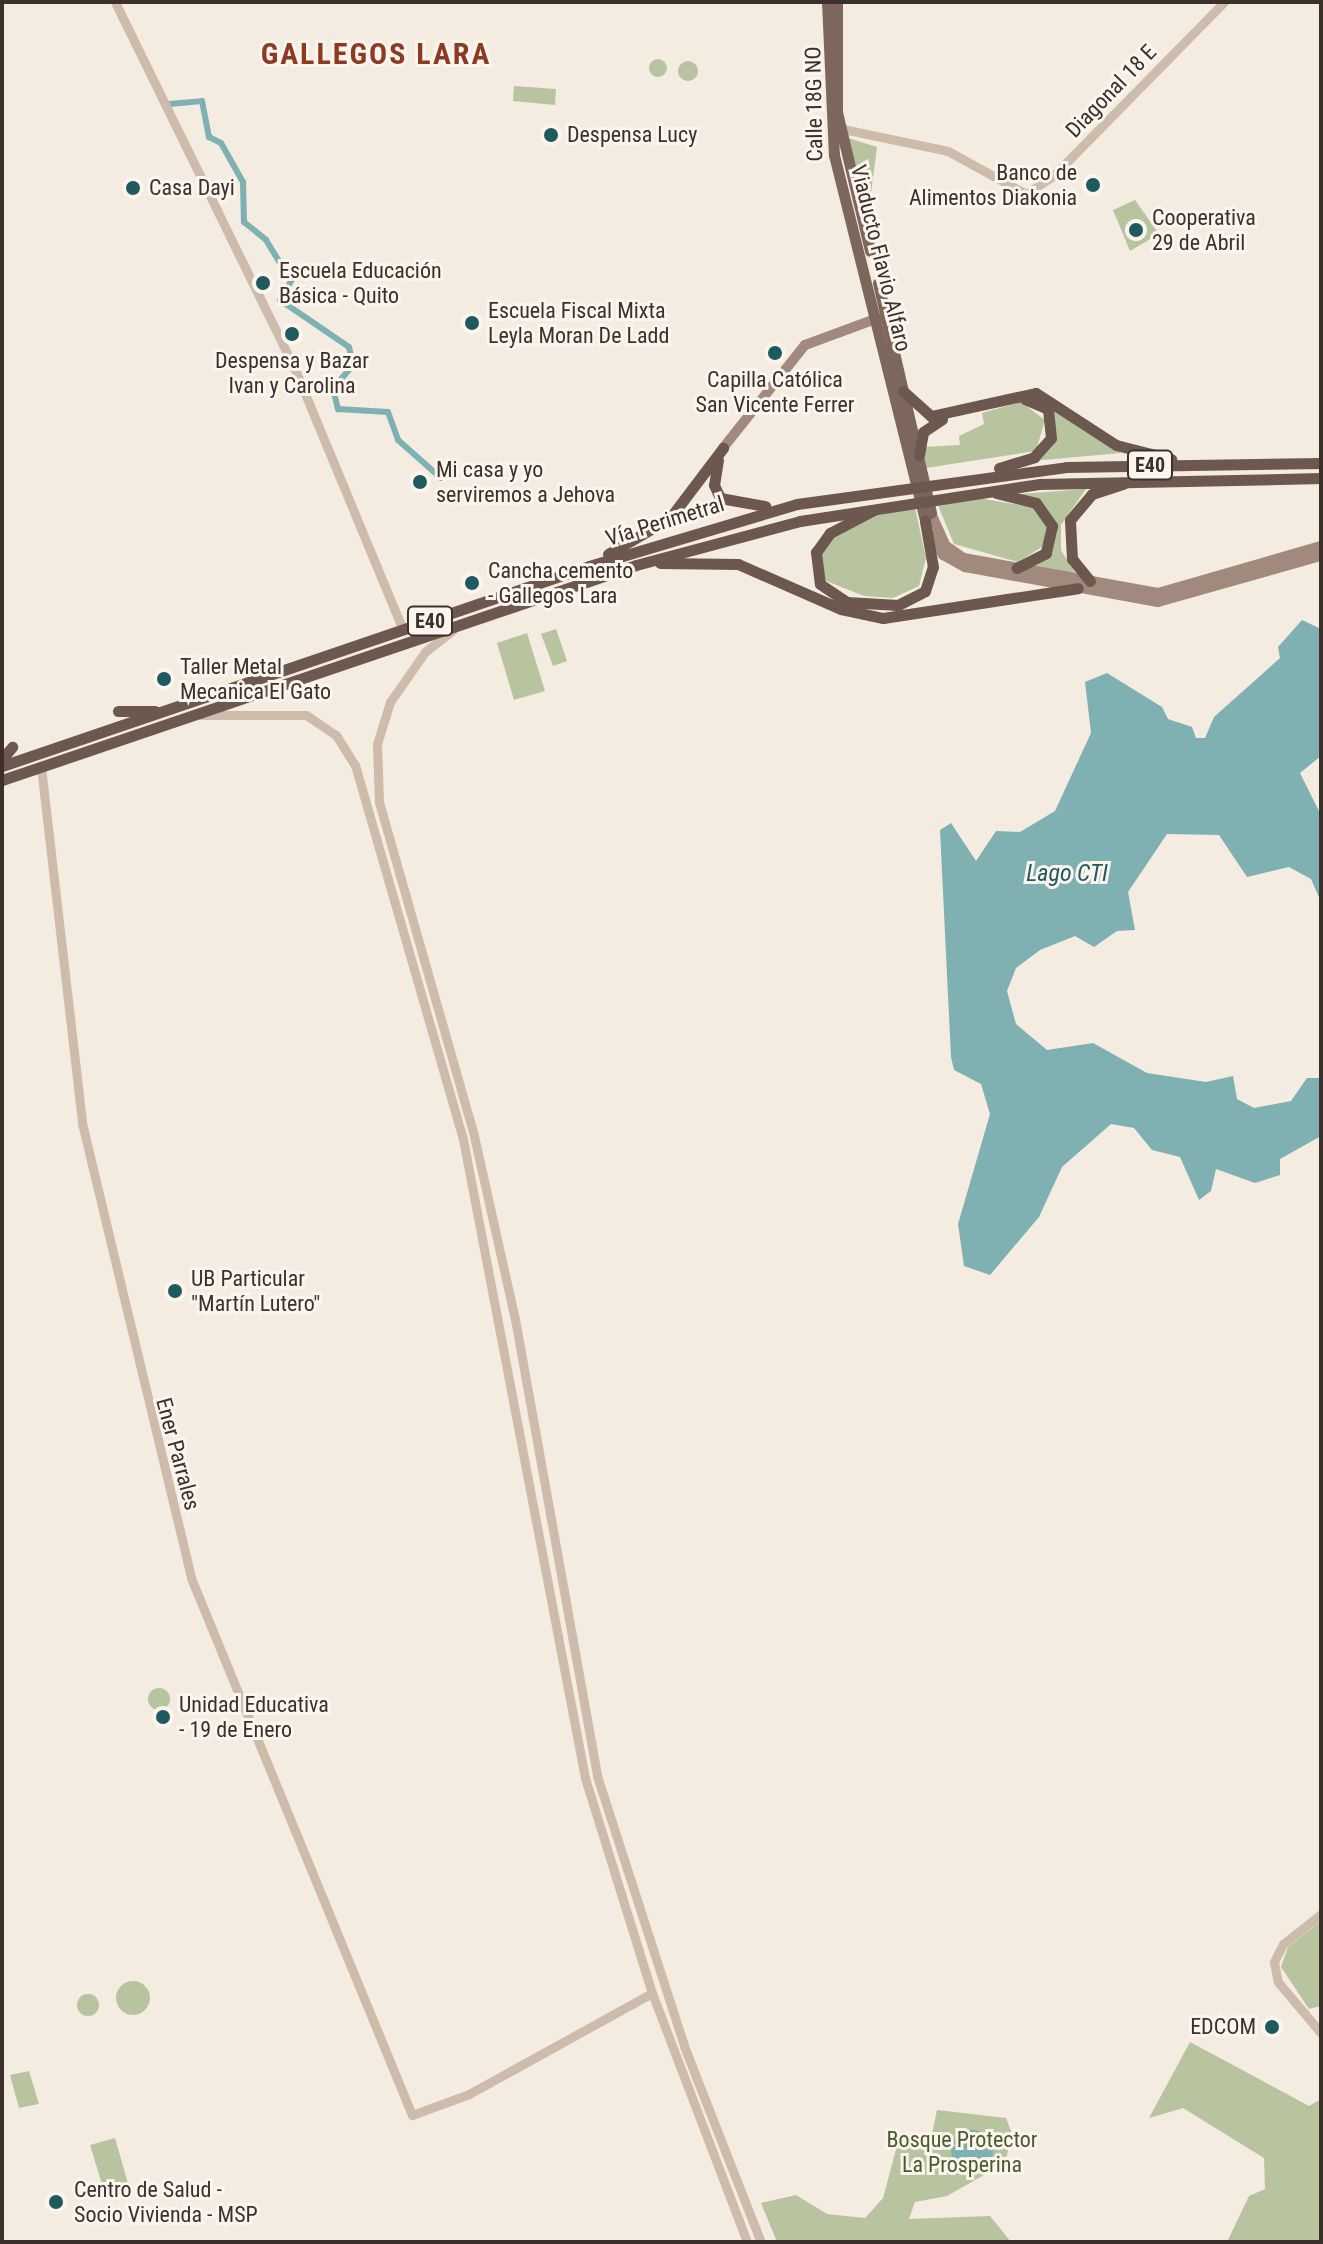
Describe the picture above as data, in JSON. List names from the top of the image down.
{
  "streets": {
    "highway": ["E40", "Vía Perimetral"],
    "main road": ["Viaducto Flavio Alfaro"],
    "street": ["Diagonal 18 E", "Calle 18G NO", "Ener Parrales"]
  },
  "crossings": [
    ["Diagonal 18 E", "Calle 18G NO"],
    ["Calle 18G NO", "Viaducto Flavio Alfaro"],
    ["Vía Perimetral", "Ener Parrales"]
  ],
  "districts": ["GALLEGOS LARA"],
  "water": ["Lago CTI"],
  "parks": ["Bosque Protector La Prosperina"],
  "places": [
    "Despensa Lucy",
    "Banco de Alimentos Diakonia",
    "Casa Dayi",
    "Cooperativa 29 de Abril",
    "Escuela Educación Básica - Quito",
    "Escuela Fiscal Mixta Leyla Moran De Ladd",
    "Despensa y Bazar Ivan y Carolina",
    "Capilla Católica San Vicente Ferrer",
    "Mi casa y yo serviremos a Jehova",
    "Cancha cemento - Gallegos Lara",
    "Taller Metal Mecanica El Gato",
    "UB Particular \"Martín Lutero\"",
    "Unidad Educativa - 19 de Enero",
    "EDCOM",
    "Centro de Salud - Socio Vivienda - MSP"
  ]
}
